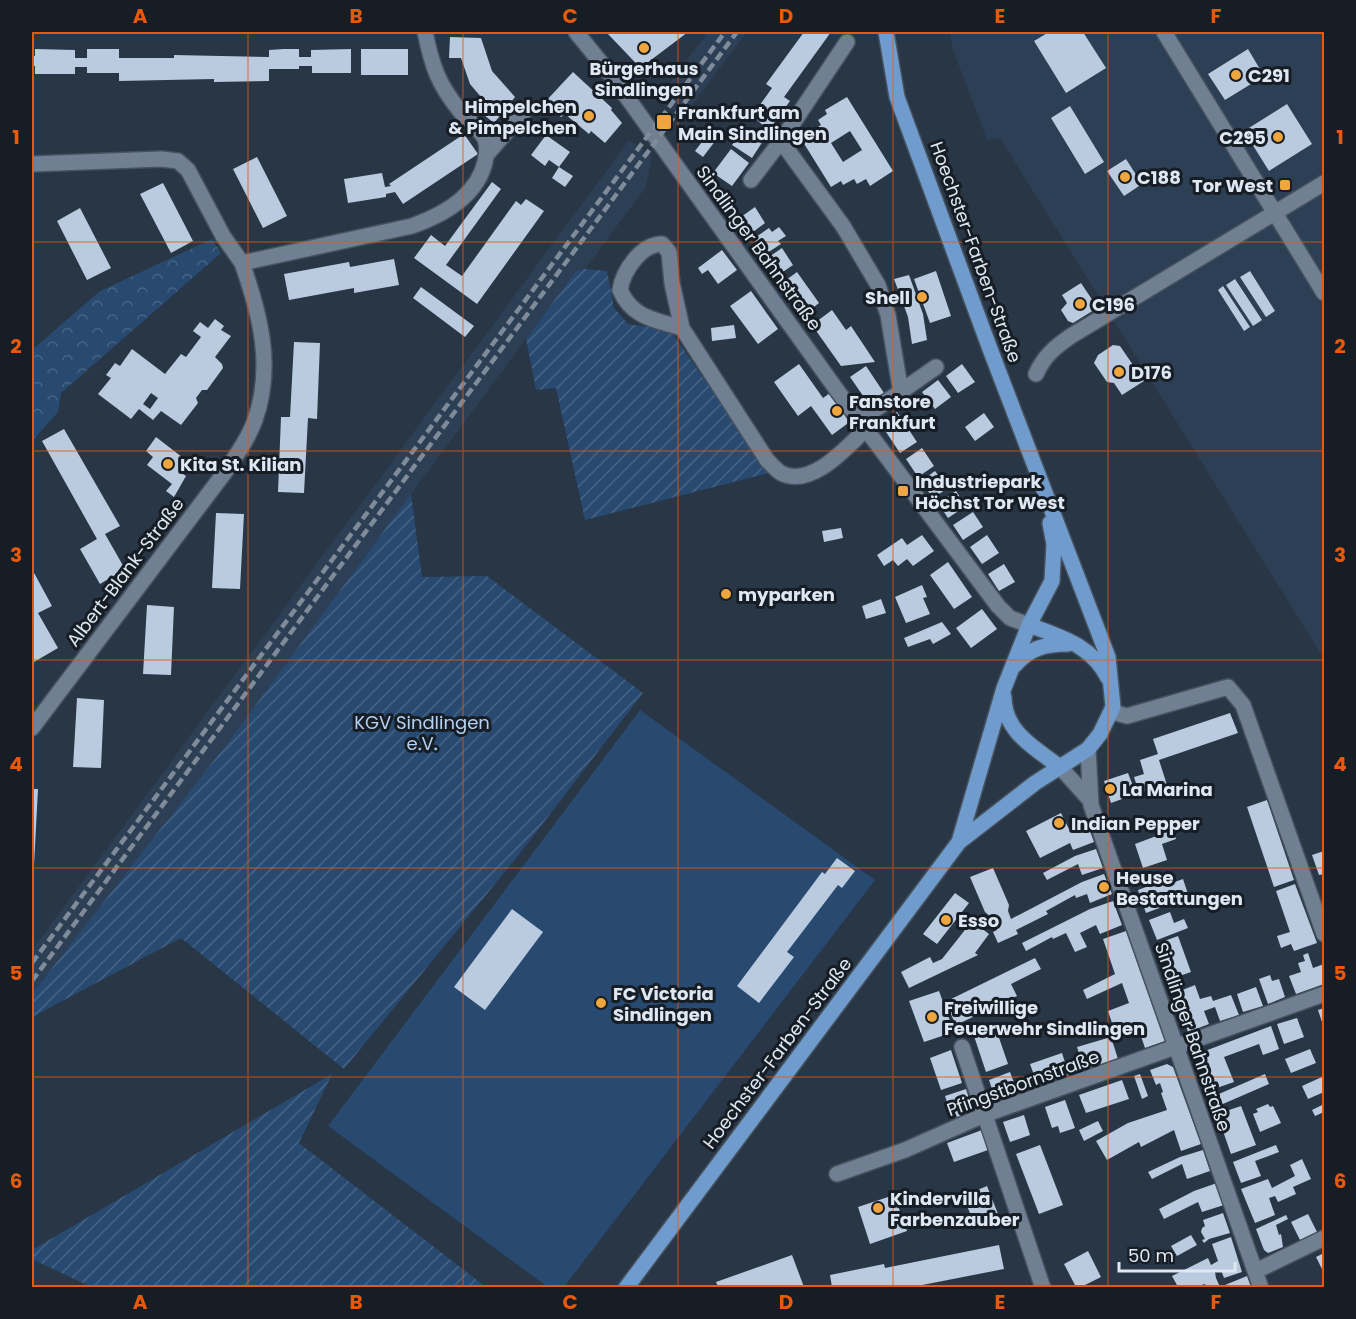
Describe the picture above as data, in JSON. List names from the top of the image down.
{
  "streets": {
    "main road": ["Hoechster-Farben-Straße"],
    "street": ["Sindlinger Bahnstraße", "Albert-Blank-Straße", "Pfingstbornstraße"]
  },
  "crossings": [
    ["Sindlinger Bahnstraße", "Hoechster-Farben-Straße"],
    ["Sindlinger Bahnstraße", "Pfingstbornstraße"]
  ],
  "parks": ["KGV Sindlingen e.V."],
  "places": {
    "other": [
      "Bürgerhaus Sindlingen",
      "C291",
      "Himpelchen & Pimpelchen",
      "C295",
      "C188",
      "Shell",
      "C196",
      "D176",
      "Fanstore Frankfurt",
      "Kita St. Kilian",
      "myparken",
      "La Marina",
      "Indian Pepper",
      "Heuse Bestattungen",
      "Esso",
      "FC Victoria Sindlingen",
      "Freiwillige Feuerwehr Sindlingen",
      "Kindervilla Farbenzauber"
    ],
    "transit": ["Frankfurt am Main Sindlingen", "Tor West", "Industriepark Höchst Tor West"]
  },
  "scale_bar": "50 m",
  "grid": {
    "columns": [
      "A",
      "B",
      "C",
      "D",
      "E",
      "F"
    ],
    "rows": [
      "1",
      "2",
      "3",
      "4",
      "5",
      "6"
    ]
  }
}
